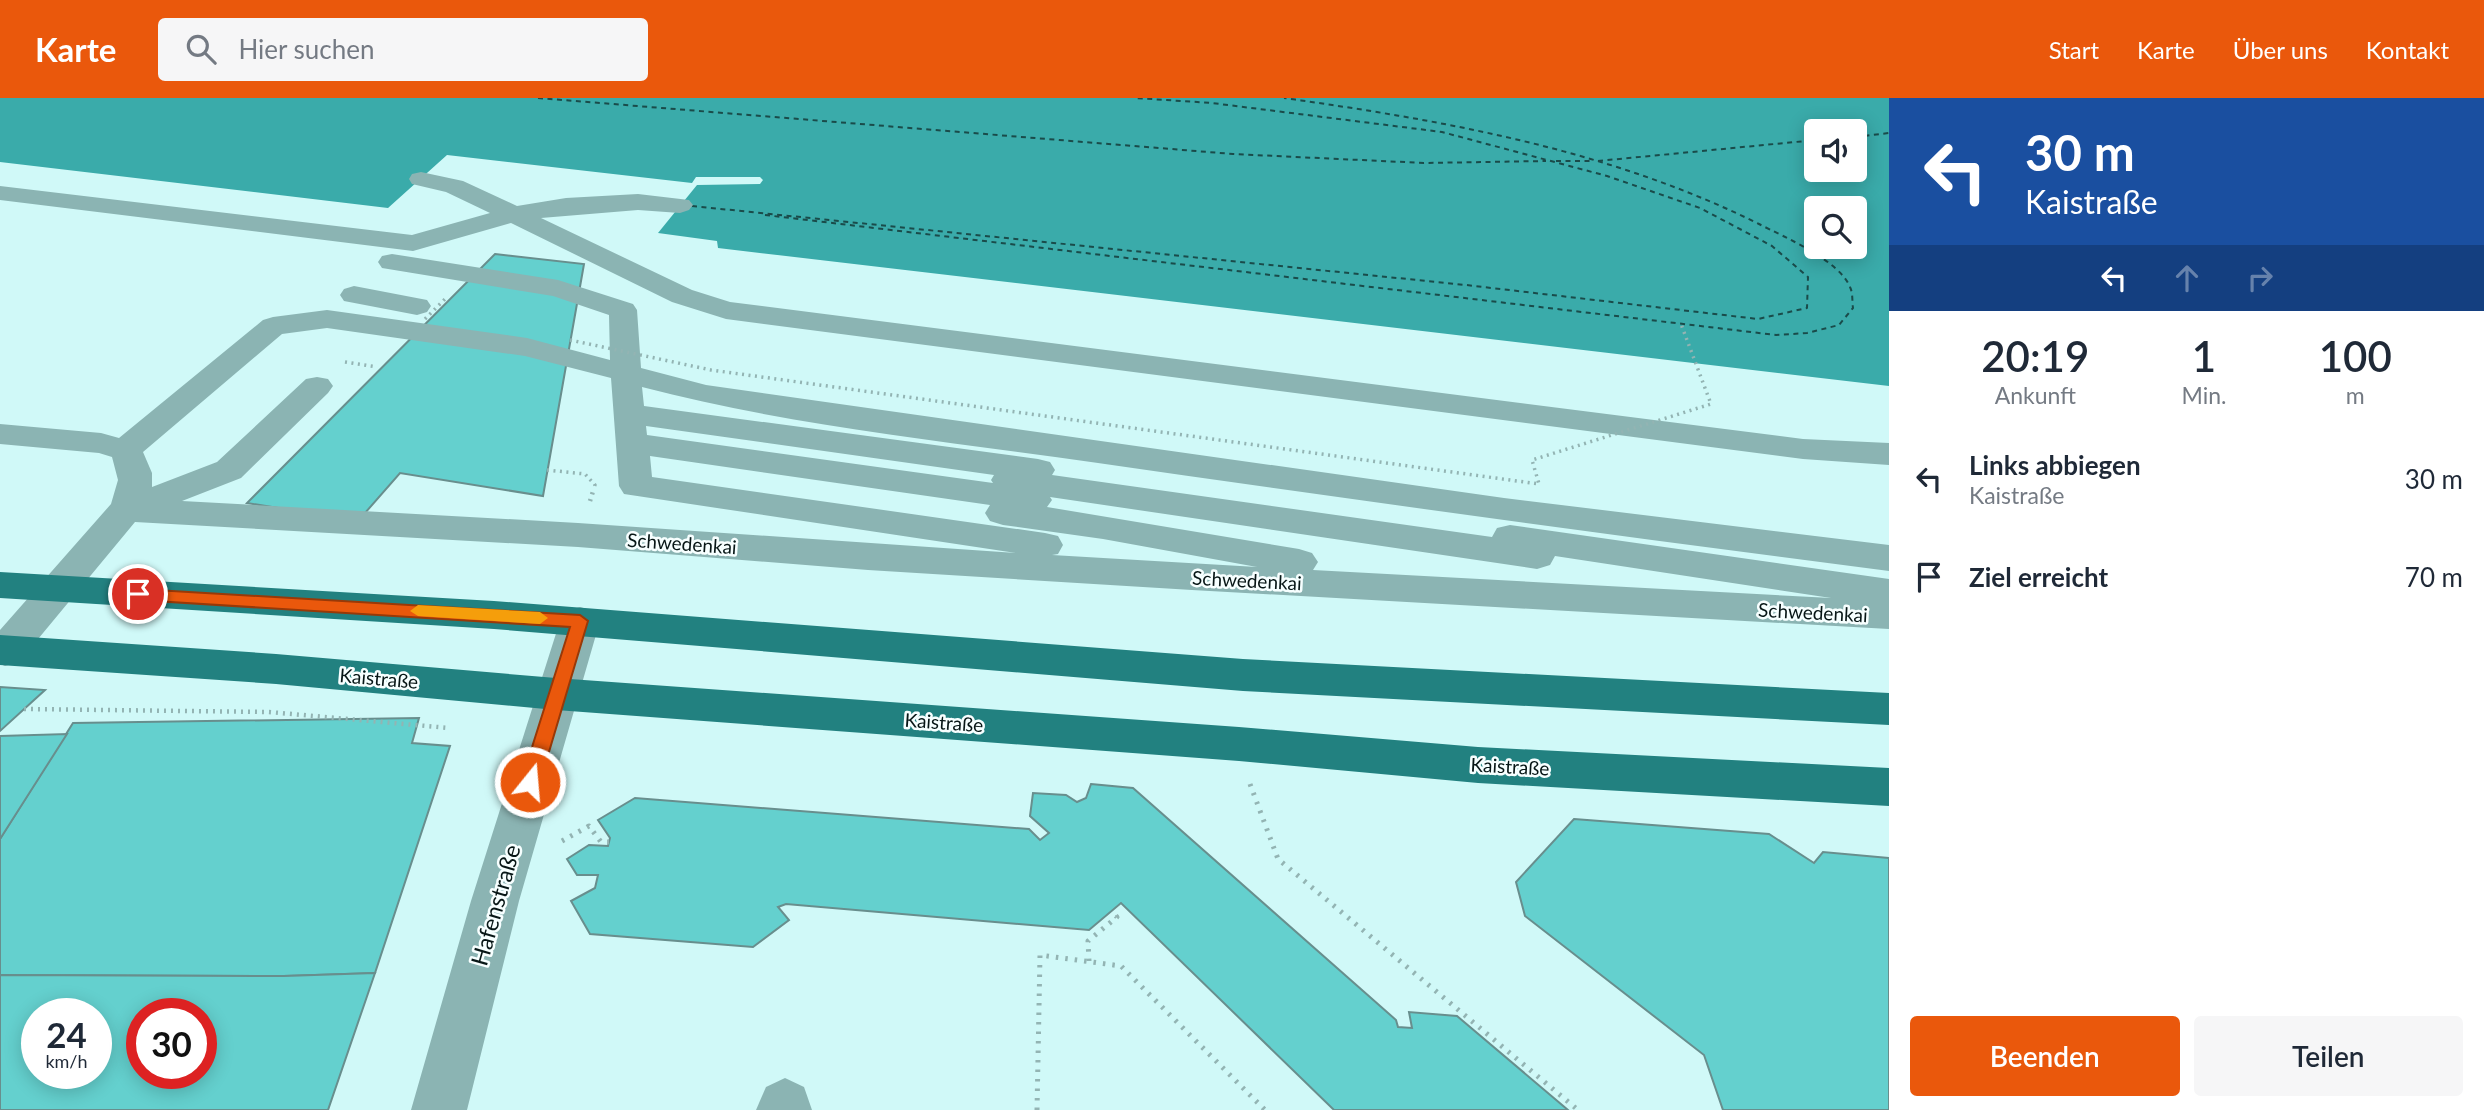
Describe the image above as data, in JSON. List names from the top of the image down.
{
  "streets": {
    "main road": ["Kaistraße"],
    "street": ["Schwedenkai", "Hafenstraße"]
  },
  "crossings": [
    ["Kaistraße", "Hafenstraße"]
  ],
  "page": {
    "header": "Karte",
    "search": "Hier suchen",
    "nav": [
      "Start",
      "Karte",
      "Über uns",
      "Kontakt"
    ],
    "turn": ["30 m", "Kaistraße"],
    "eta": [
      "20:19",
      "Ankunft",
      "1",
      "Min.",
      "100",
      "m"
    ],
    "list": [
      {
        "name": "Links abbiegen",
        "note": "Kaistraße",
        "value": "30 m"
      },
      {
        "name": "Ziel erreicht",
        "value": "70 m"
      }
    ],
    "speed": "24 km/h",
    "limit": "30",
    "buttons": ["Beenden", "Teilen"]
  }
}
